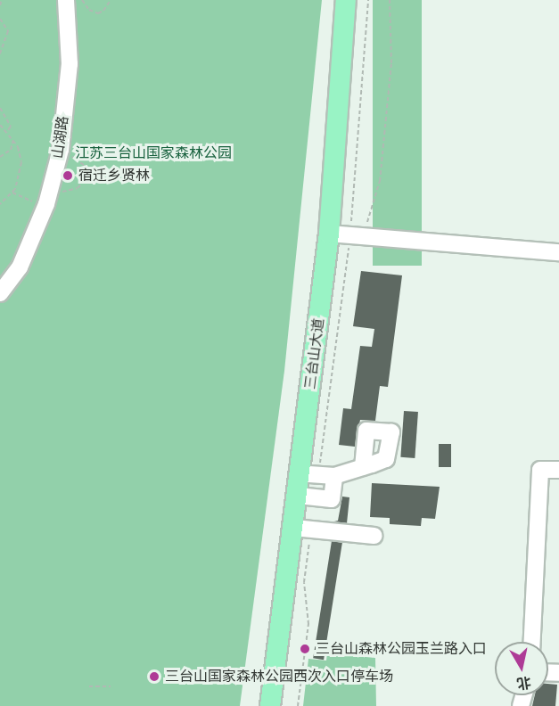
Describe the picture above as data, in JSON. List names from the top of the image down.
{
  "streets": {
    "main road": ["三台山大道"],
    "street": ["山湖路"]
  },
  "parks": ["江苏三台山国家森林公园"],
  "places": ["宿迁乡贤林", "三台山森林公园玉兰路入口", "三台山国家森林公园西次入口停车场"],
  "north": "bottom"
}
